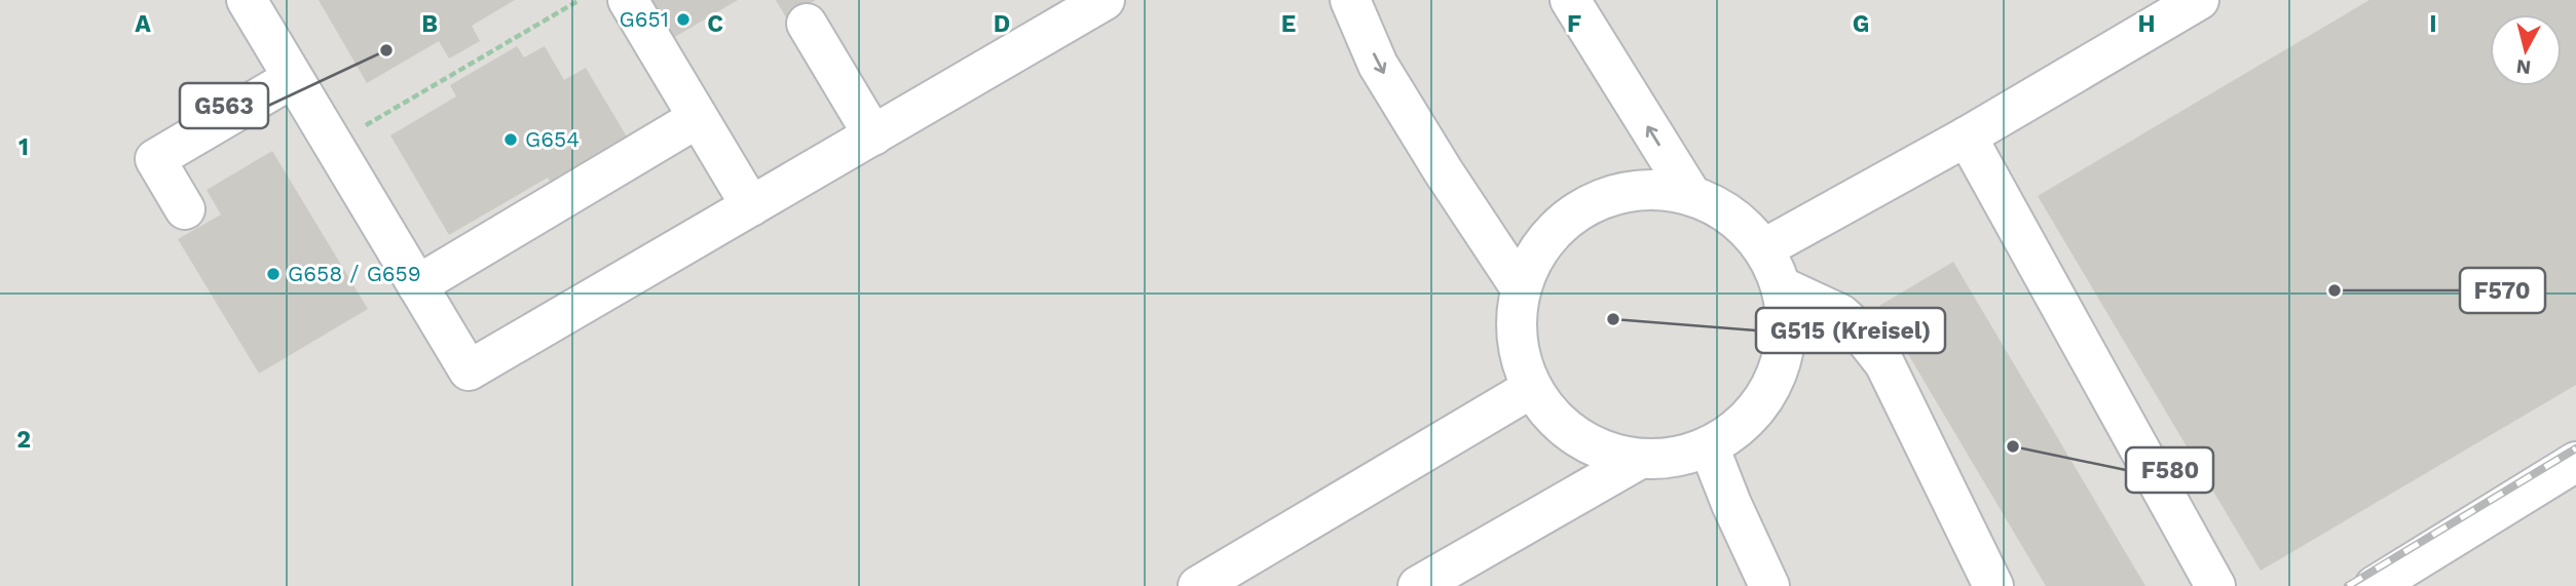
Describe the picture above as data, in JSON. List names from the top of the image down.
{
  "places": [
    "G651",
    "G563",
    "G654",
    "G658 / G659",
    "F570",
    "G515 (Kreisel)",
    "F580"
  ],
  "north": "bottom",
  "grid": {
    "columns": [
      "A",
      "B",
      "C",
      "D",
      "E",
      "F",
      "G",
      "H",
      "I"
    ],
    "rows": ["1", "2"]
  }
}
